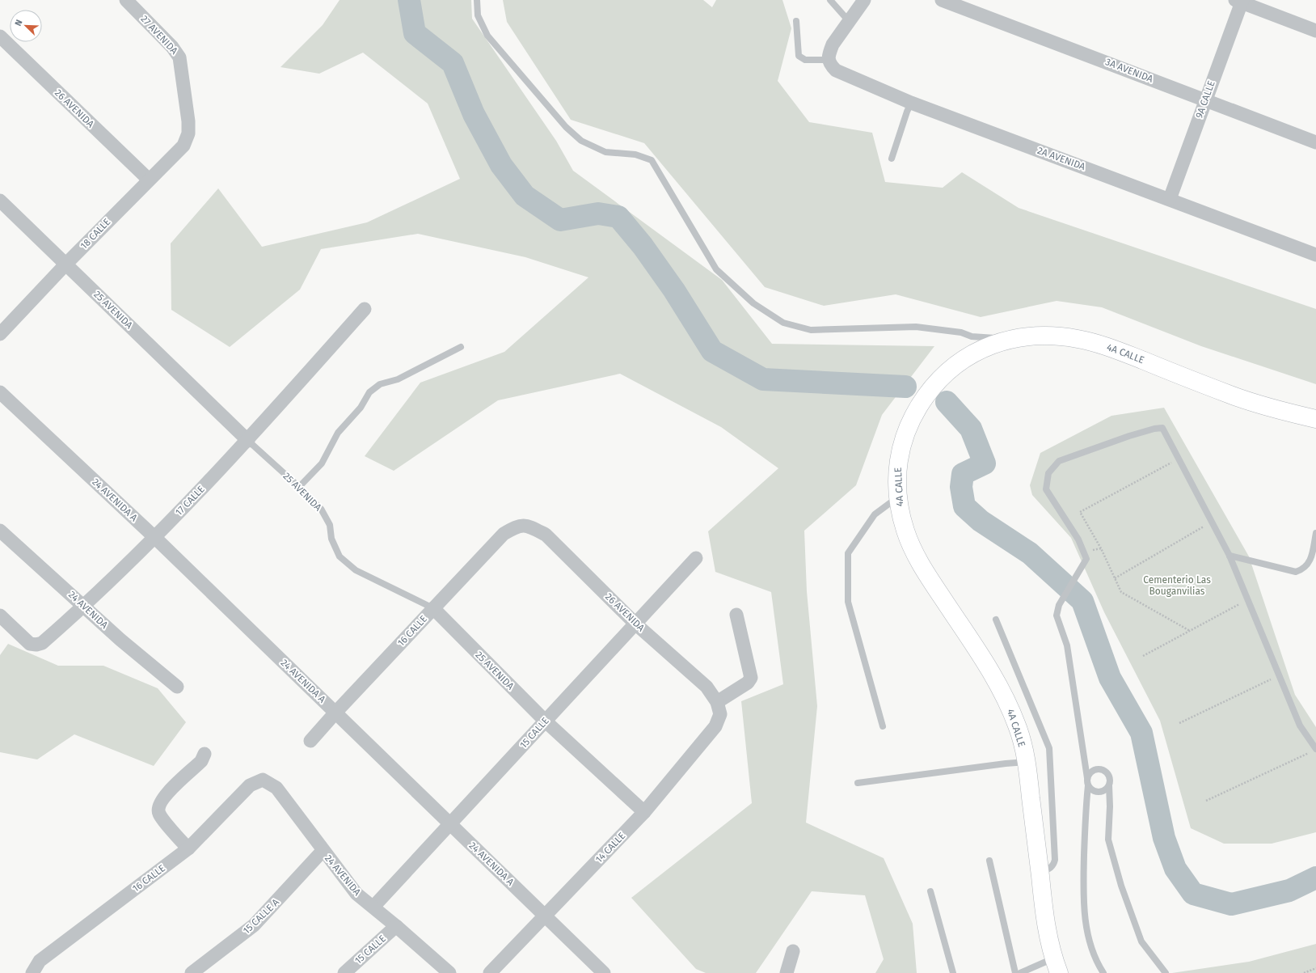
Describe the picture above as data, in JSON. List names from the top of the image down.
{
  "streets": {
    "main road": ["4A CALLE"],
    "street": [
      "27 AVENIDA",
      "3A AVENIDA",
      "9A CALLE",
      "26 AVENIDA",
      "2A AVENIDA",
      "18 CALLE",
      "25 AVENIDA",
      "24 AVENIDA A",
      "17 CALLE",
      "24 AVENIDA",
      "16 CALLE",
      "15 CALLE",
      "14 CALLE",
      "15 CALLE A"
    ]
  },
  "crossings": [
    ["27 AVENIDA", "18 CALLE"],
    ["3A AVENIDA", "9A CALLE"],
    ["9A CALLE", "2A AVENIDA"],
    ["26 AVENIDA", "18 CALLE"],
    ["26 AVENIDA", "16 CALLE"],
    ["26 AVENIDA", "15 CALLE"],
    ["26 AVENIDA", "14 CALLE"],
    ["18 CALLE", "25 AVENIDA"],
    ["25 AVENIDA", "17 CALLE"],
    ["25 AVENIDA", "16 CALLE"],
    ["25 AVENIDA", "15 CALLE"],
    ["25 AVENIDA", "14 CALLE"],
    ["24 AVENIDA A", "17 CALLE"],
    ["24 AVENIDA A", "16 CALLE"],
    ["24 AVENIDA A", "15 CALLE"],
    ["24 AVENIDA A", "14 CALLE"],
    ["17 CALLE", "24 AVENIDA"],
    ["24 AVENIDA", "16 CALLE"],
    ["24 AVENIDA", "15 CALLE"],
    ["24 AVENIDA", "15 CALLE A"]
  ],
  "parks": ["Cementerio Las Bouganvilias"],
  "north": "top left"
}
